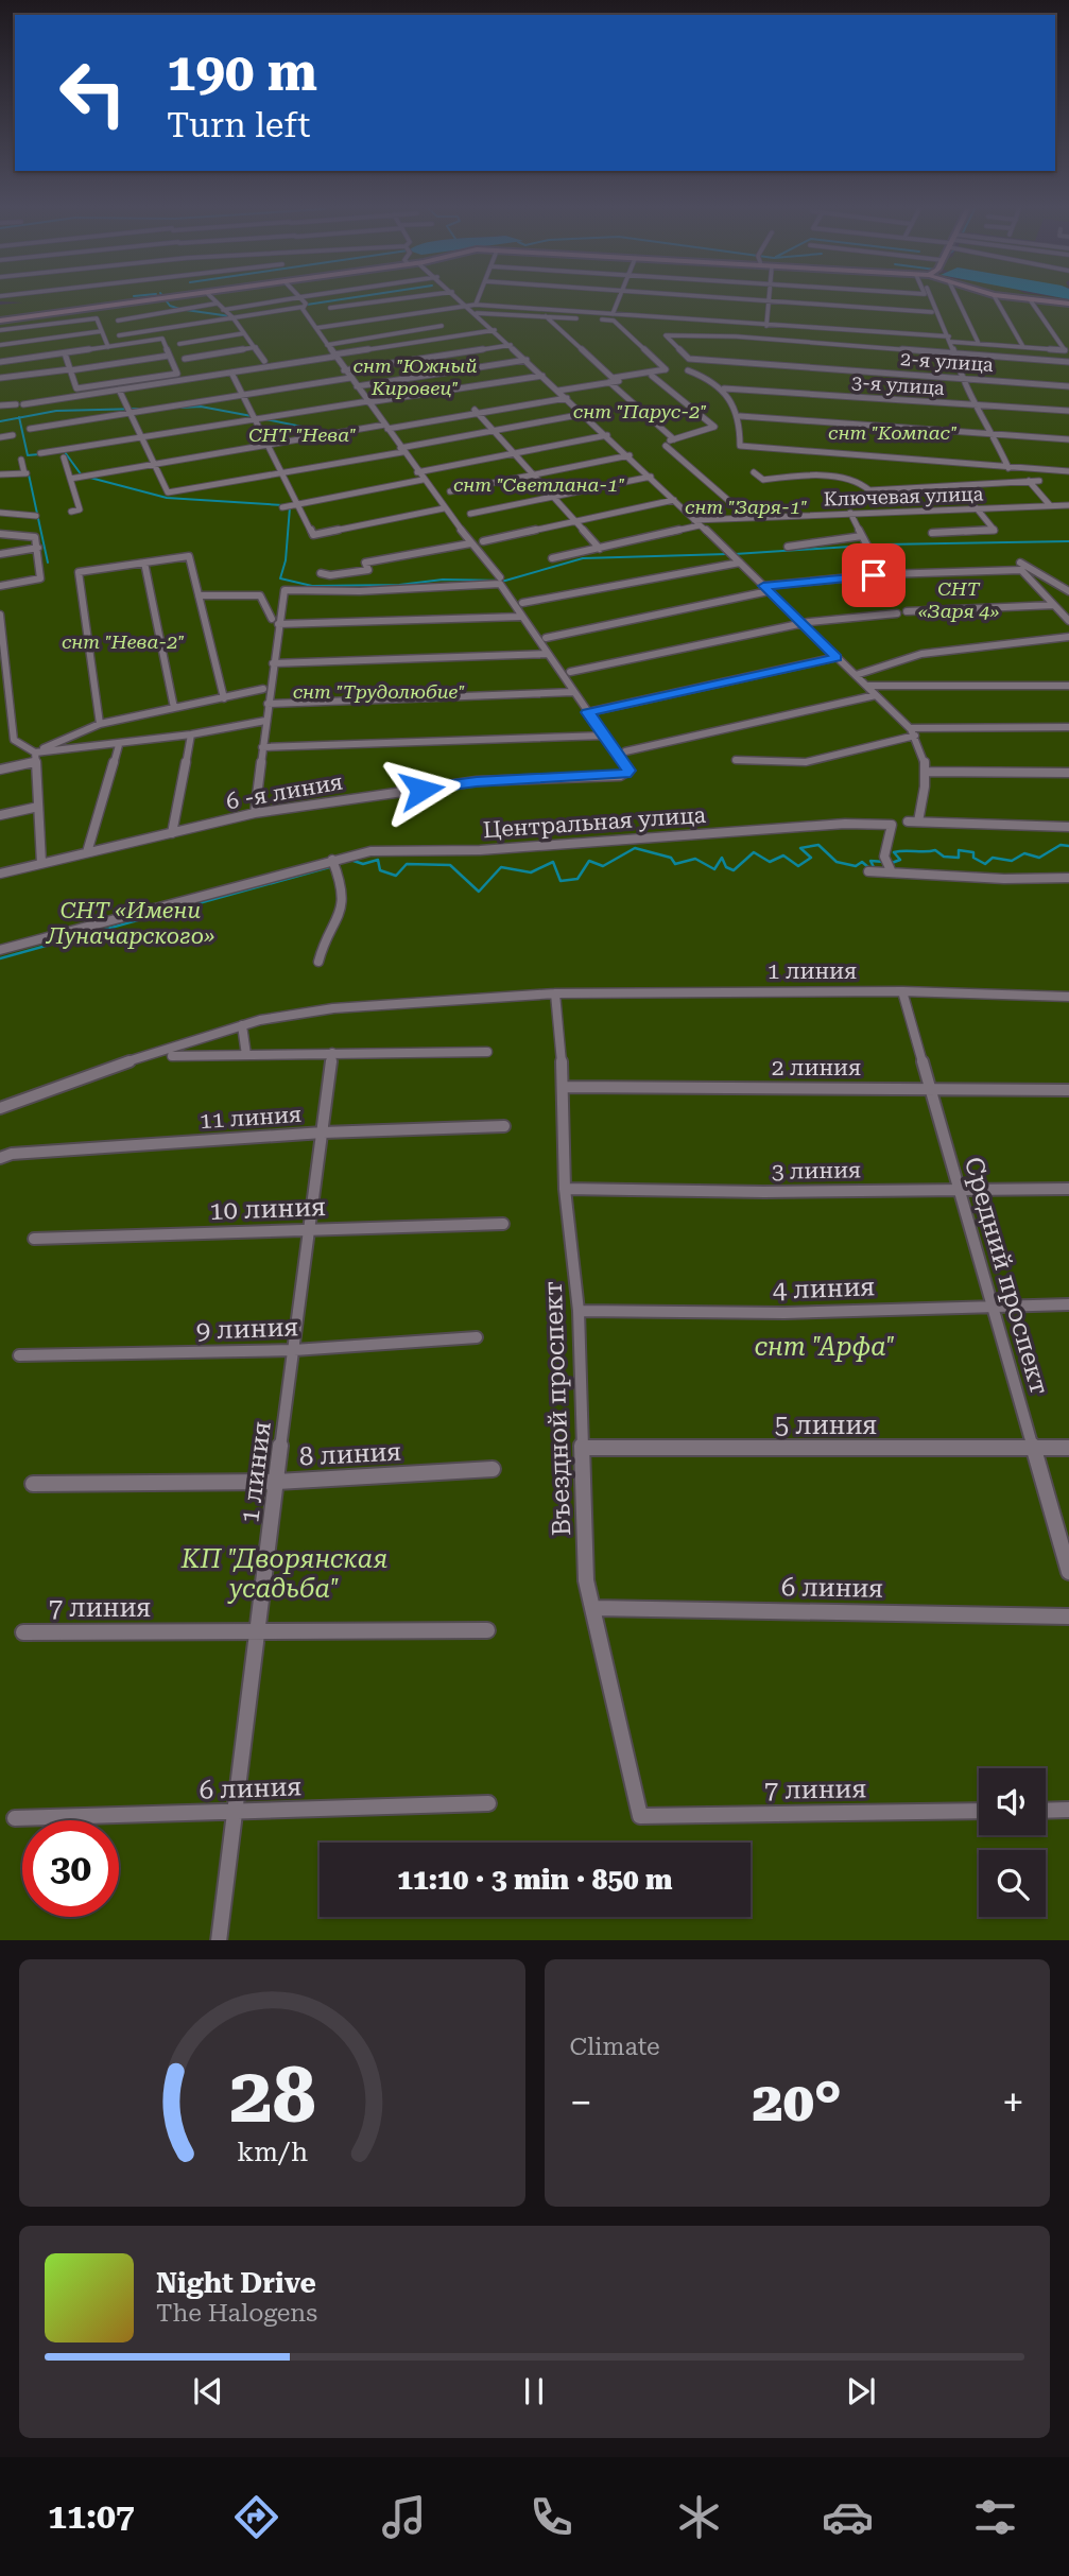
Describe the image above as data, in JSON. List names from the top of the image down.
{
  "streets": {
    "street": [
      "2-я улица",
      "3-я улица",
      "Ключевая улица",
      "6 -я линия",
      "Центральная улица",
      "1 линия",
      "2 линия",
      "11 линия",
      "3 линия",
      "10 линия",
      "Средний проспект",
      "4 линия",
      "9 линия",
      "Въездной проспект",
      "5 линия",
      "8 линия",
      "6 линия",
      "7 линия"
    ]
  },
  "crossings": [
    ["1 линия", "11 линия"],
    ["1 линия", "10 линия"],
    ["1 линия", "Средний проспект"],
    ["1 линия", "9 линия"],
    ["1 линия", "Въездной проспект"],
    ["1 линия", "8 линия"],
    ["1 линия", "6 линия"],
    ["1 линия", "7 линия"],
    ["2 линия", "Средний проспект"],
    ["2 линия", "Въездной проспект"],
    ["3 линия", "Средний проспект"],
    ["3 линия", "Въездной проспект"],
    ["Средний проспект", "4 линия"],
    ["Средний проспект", "5 линия"],
    ["4 линия", "Въездной проспект"],
    ["Въездной проспект", "5 линия"],
    ["Въездной проспект", "6 линия"],
    ["Въездной проспект", "7 линия"]
  ],
  "parks": [
    "снт \"Южный Кировец\"",
    "снт \"Парус-2\"",
    "снт \"Компас\"",
    "СНТ \"Нева\"",
    "снт \"Светлана-1\"",
    "снт \"Заря-1\"",
    "СНТ «Заря 4»",
    "снт \"Нева-2\"",
    "снт \"Трудолюбие\"",
    "СНТ «Имени Луначарского»",
    "снт \"Арфа\"",
    "КП \"Дворянская усадьба\""
  ],
  "page": {
    "turn": ["190 m", "Turn left"],
    "limit": "30",
    "trip": "11:10 · 3 min · 850 m",
    "tile": "Climate",
    "heat": ["−", "20°", "+"],
    "song": ["Night Drive", "The Halogens"],
    "tabs": "11:07",
    "gauge": ["28", "km/h"]
  }
}
